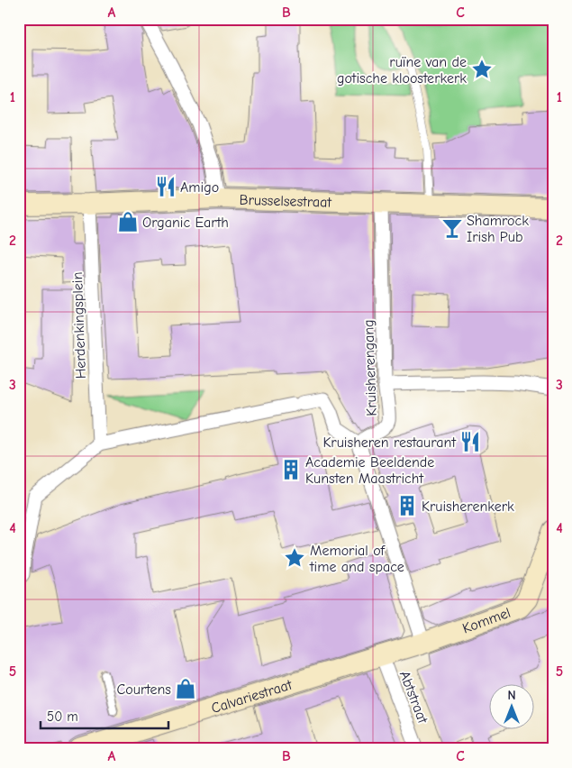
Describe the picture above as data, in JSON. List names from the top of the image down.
{
  "streets": {
    "street": [
      "Brusselsestraat",
      "Herdenkingsplein",
      "Kruisherengang",
      "Kommel",
      "Calvariestraat",
      "Abtstraat"
    ]
  },
  "crossings": [
    ["Brusselsestraat", "Herdenkingsplein"],
    ["Brusselsestraat", "Kruisherengang"],
    ["Kommel", "Calvariestraat"],
    ["Calvariestraat", "Abtstraat"]
  ],
  "places": {
    "place": ["ruïne van de gotische kloosterkerk", "Memorial of time and space"],
    "restaurant": ["Amigo", "Kruisheren restaurant"],
    "shop": ["Organic Earth", "Courtens"],
    "bar": ["Shamrock Irish Pub"],
    "building": ["Academie Beeldende Kunsten Maastricht", "Kruisherenkerk"]
  },
  "scale_bar": "50 m",
  "north": "top",
  "grid": {
    "columns": ["A", "B", "C"],
    "rows": [
      "1",
      "2",
      "3",
      "4",
      "5"
    ]
  }
}
